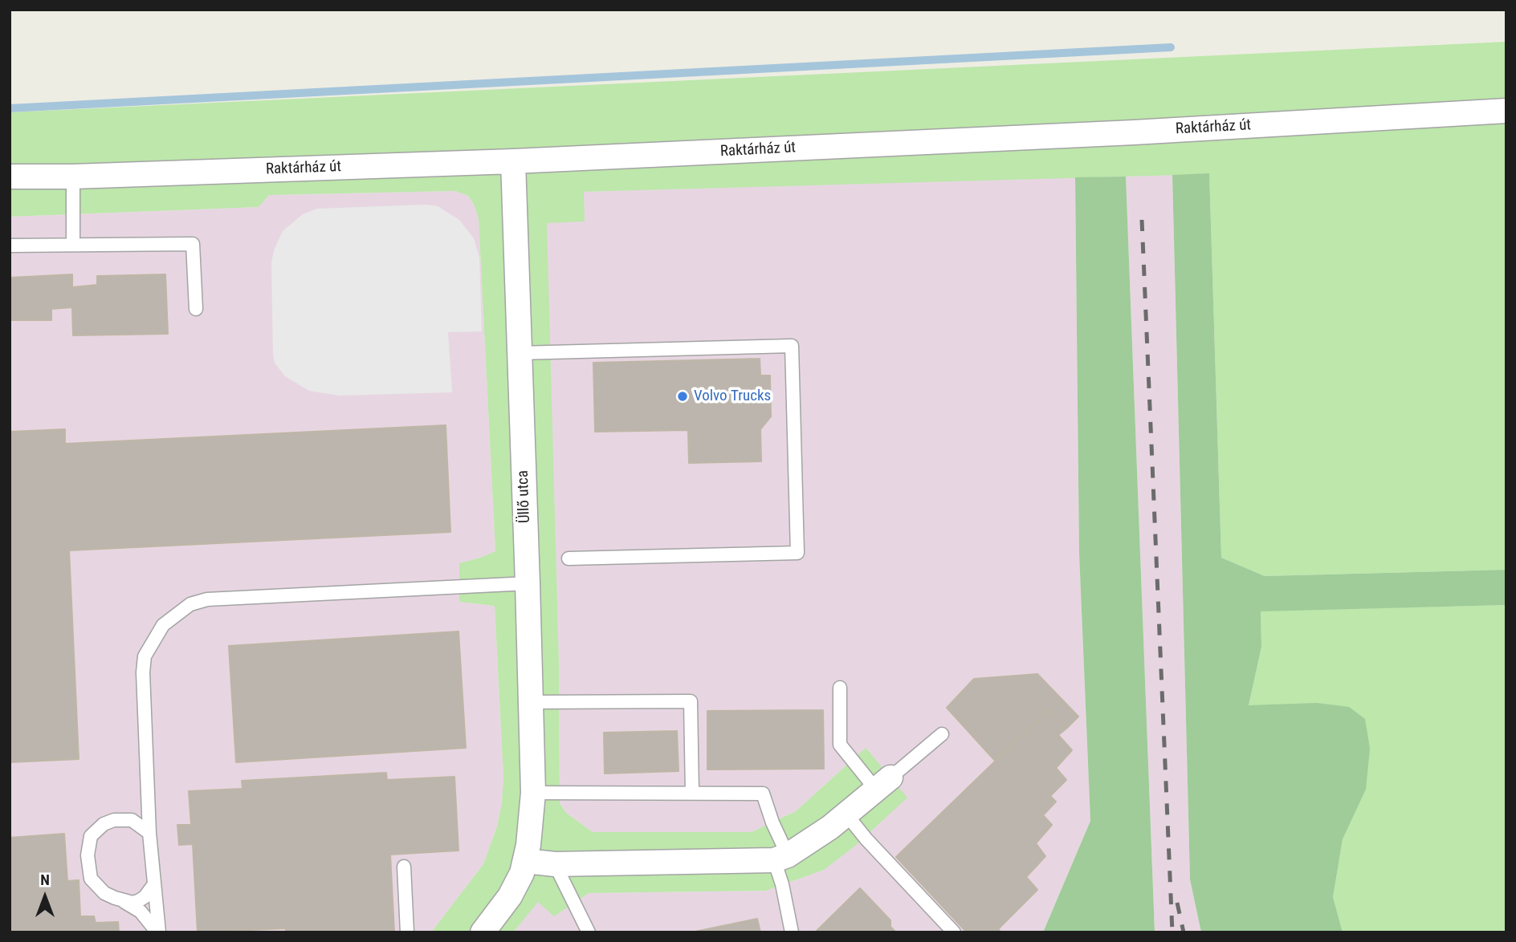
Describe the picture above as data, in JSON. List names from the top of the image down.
{
  "streets": {
    "street": ["Raktárház út", "Üllő utca"]
  },
  "crossings": [
    ["Raktárház út", "Üllő utca"]
  ],
  "places": ["Volvo Trucks"],
  "north": "top"
}
